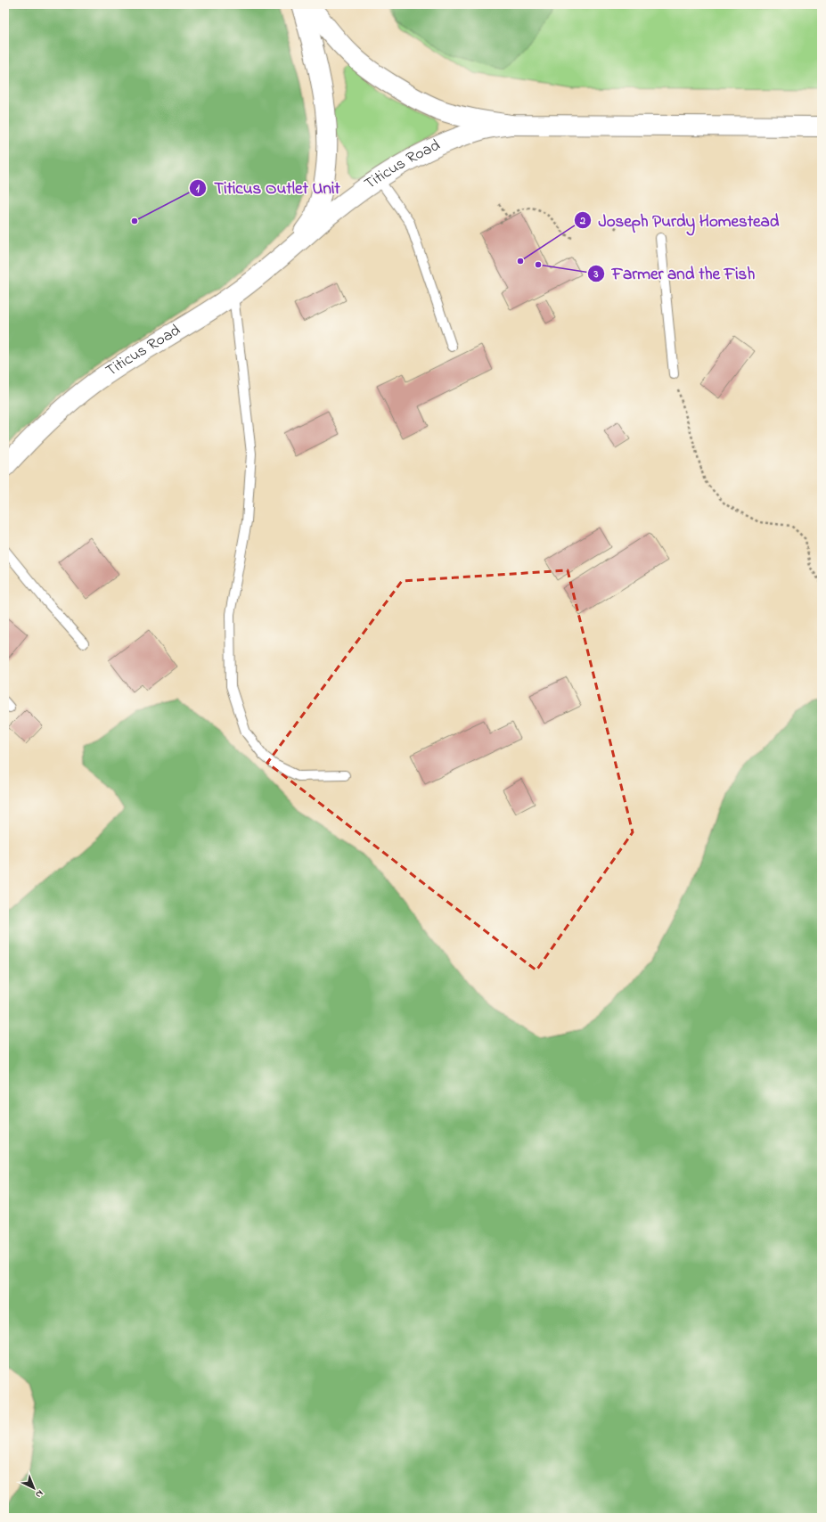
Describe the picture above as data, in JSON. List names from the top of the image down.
{
  "streets": {
    "main road": ["Titicus Road"]
  },
  "places": ["Titicus Outlet Unit", "Joseph Purdy Homestead", "Farmer and the Fish"],
  "north": "bottom right"
}
